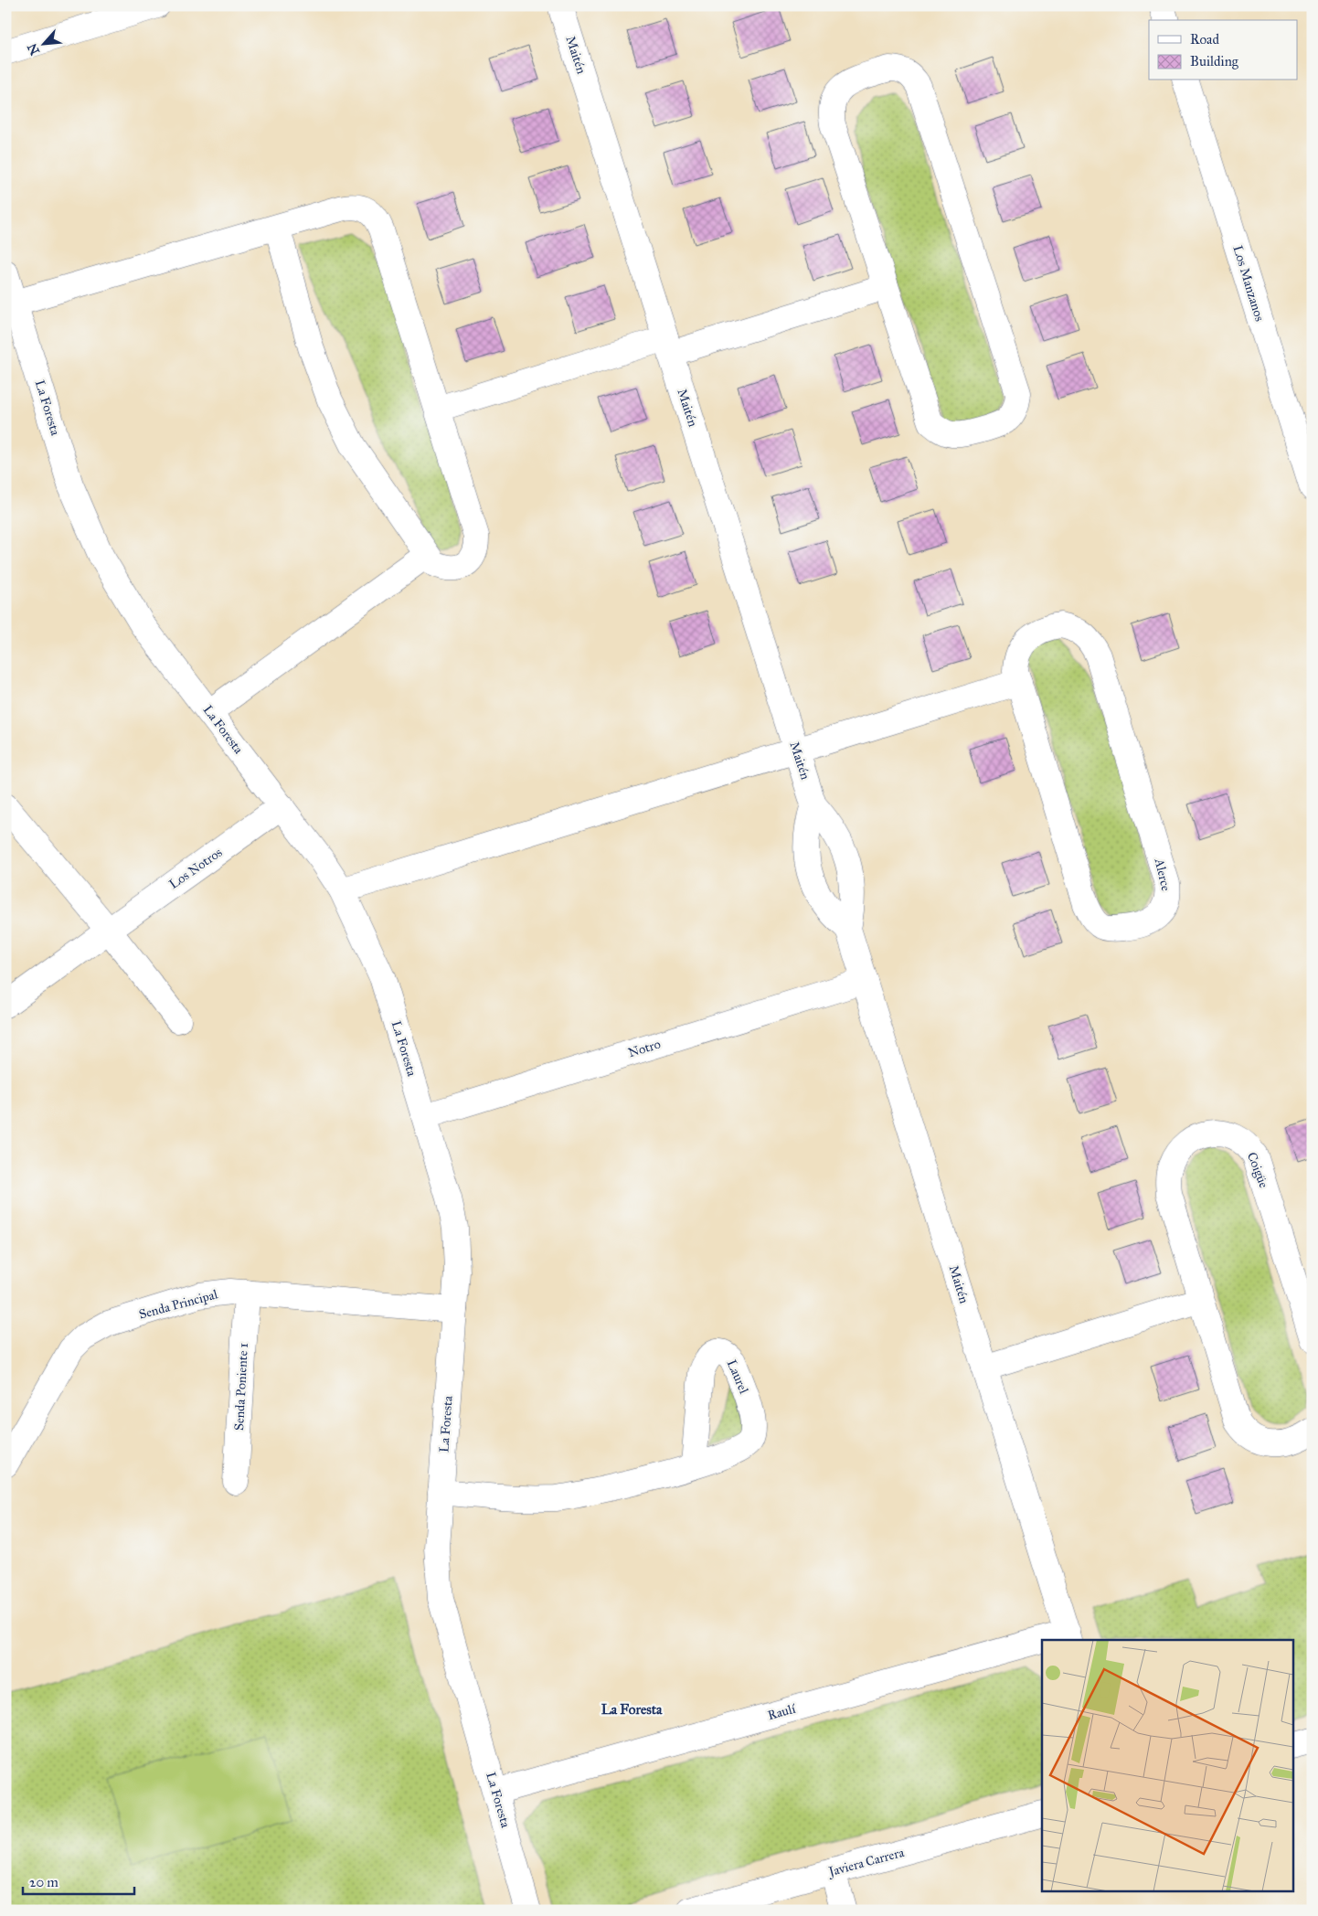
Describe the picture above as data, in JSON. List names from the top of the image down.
{
  "streets": {
    "street": [
      "Maitén",
      "Los Manzanos",
      "La Foresta",
      "Los Notros",
      "Alerce",
      "Notro",
      "Coigüe",
      "Senda Principal",
      "Senda Poniente 1",
      "Raulí",
      "Javiera Carrera"
    ]
  },
  "crossings": [
    ["Maitén", "Notro"],
    ["Maitén", "Raulí"],
    ["La Foresta", "Los Notros"],
    ["La Foresta", "Notro"],
    ["La Foresta", "Senda Principal"],
    ["La Foresta", "Raulí"],
    ["Senda Principal", "Senda Poniente 1"]
  ],
  "districts": ["La Foresta"],
  "legend": ["Road", "Building"],
  "scale_bar": "20 m",
  "north": "bottom left"
}
